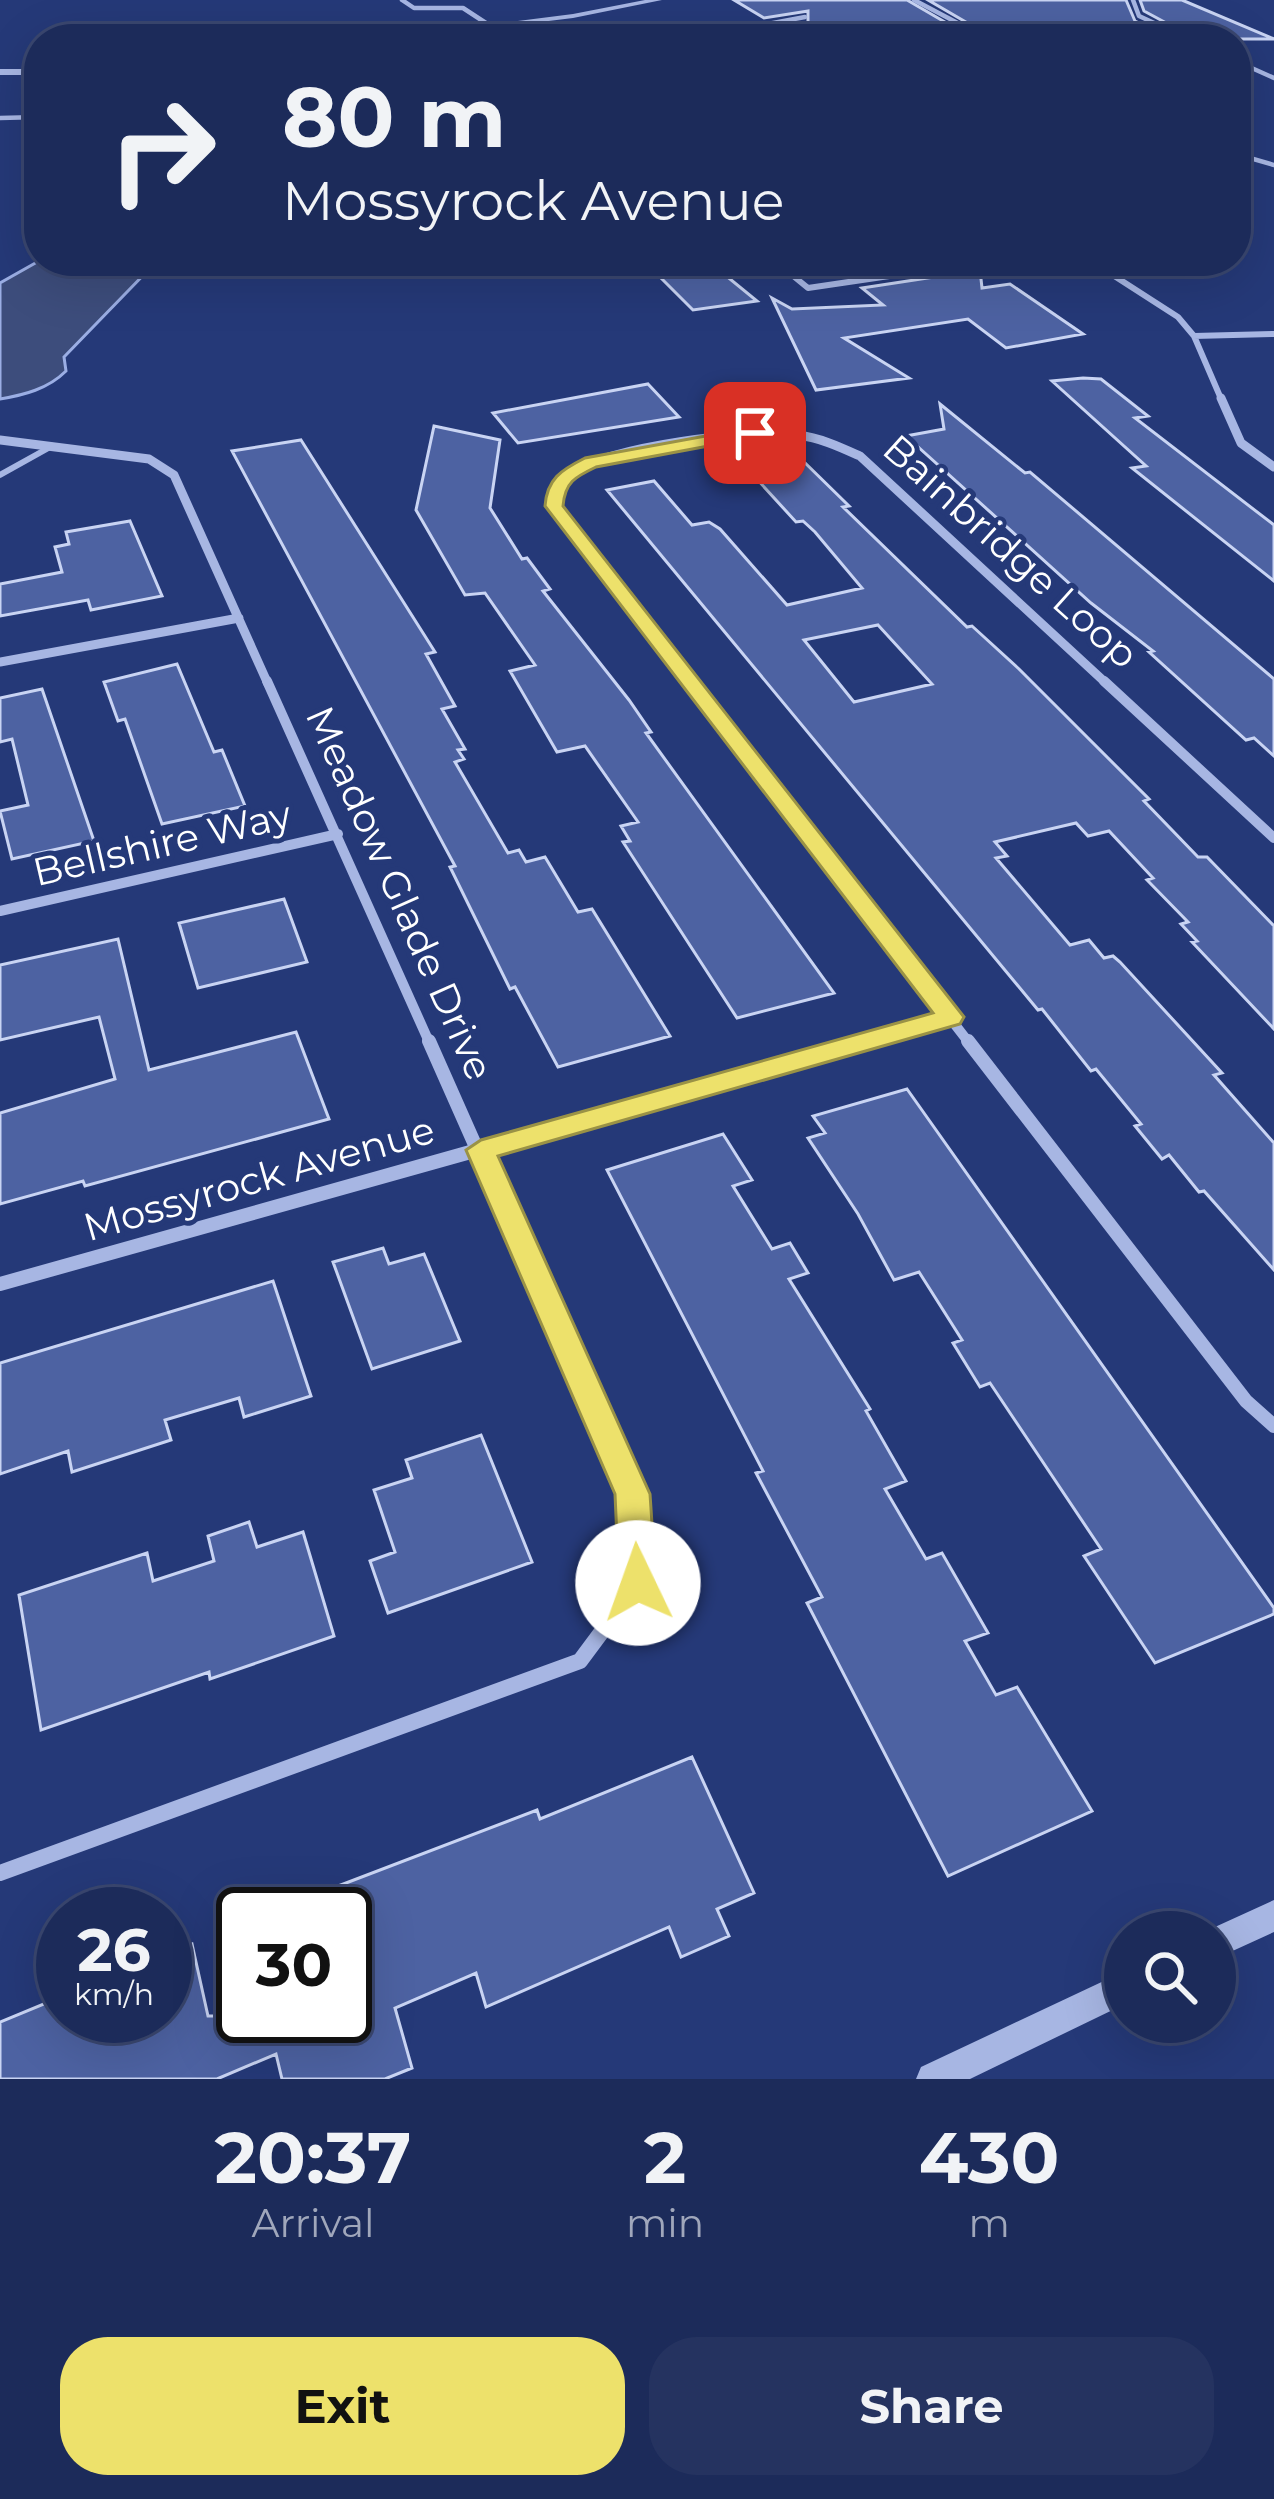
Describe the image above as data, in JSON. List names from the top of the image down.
{
  "streets": {
    "street": [
      "Bainbridge Loop",
      "Bellshire Way",
      "Meadow Glade Drive",
      "Mossyrock Avenue"
    ]
  },
  "crossings": [
    ["Bainbridge Loop", "Mossyrock Avenue"],
    ["Bellshire Way", "Meadow Glade Drive"],
    ["Meadow Glade Drive", "Mossyrock Avenue"]
  ],
  "page": {
    "turn": ["80 m", "Mossyrock Avenue"],
    "speed": "26 km/h",
    "limit": "30",
    "eta": [
      "20:37",
      "Arrival",
      "2",
      "min",
      "430",
      "m"
    ],
    "buttons": ["Exit", "Share"]
  }
}
